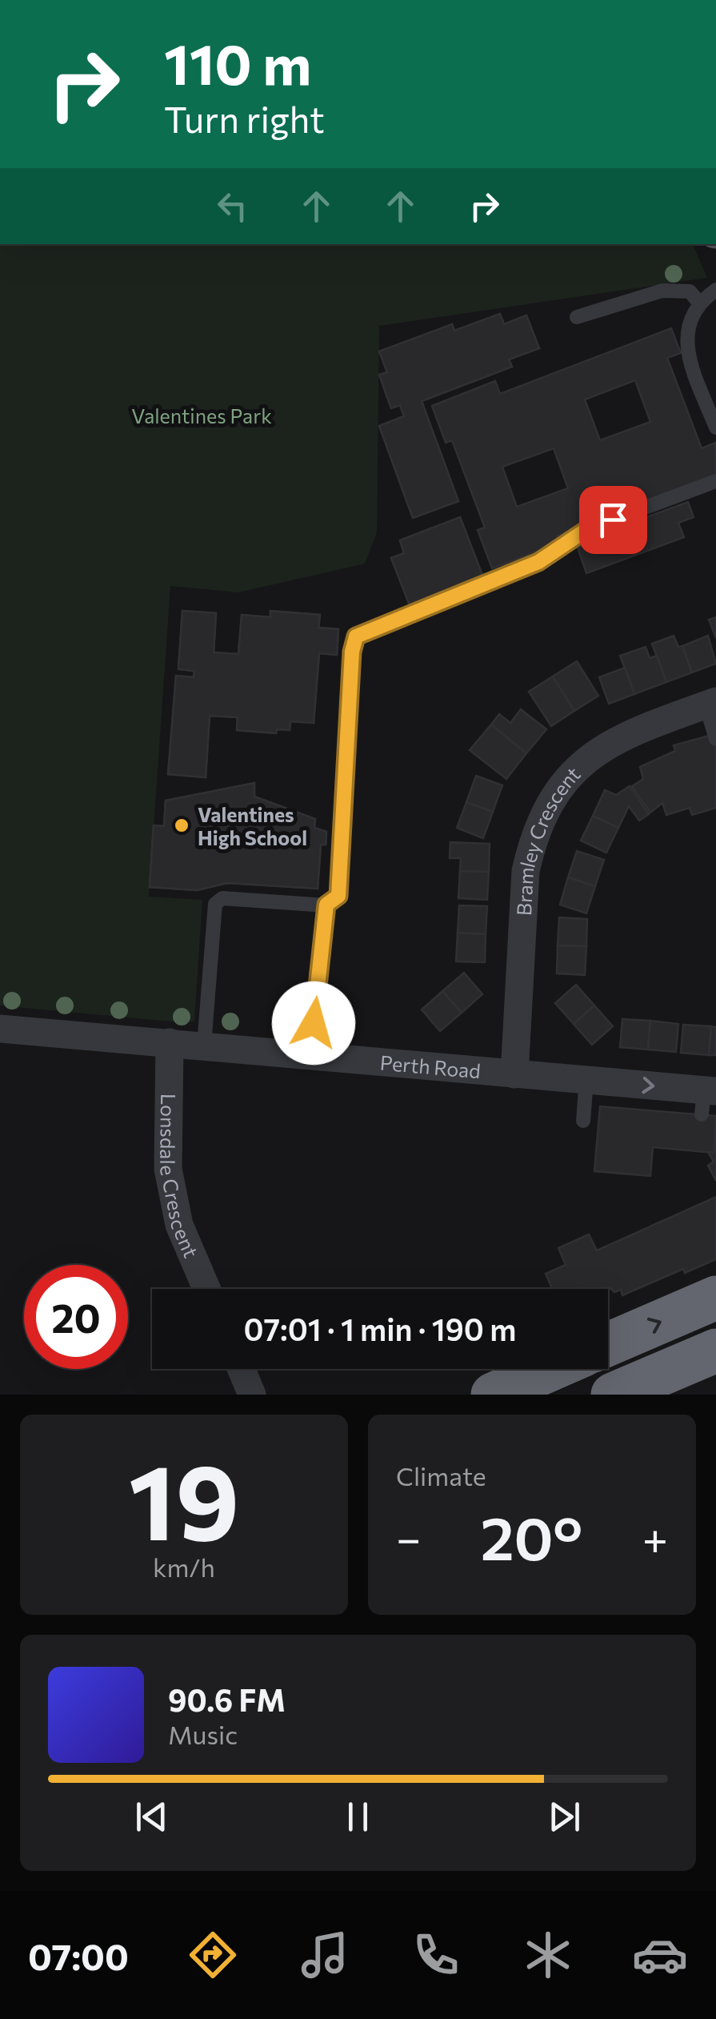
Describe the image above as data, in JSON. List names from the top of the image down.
{
  "streets": {
    "street": ["Bramley Crescent", "Perth Road", "Lonsdale Crescent"]
  },
  "crossings": [
    ["Bramley Crescent", "Perth Road"],
    ["Perth Road", "Lonsdale Crescent"]
  ],
  "parks": ["Valentines Park"],
  "places": ["Valentines High School"],
  "page": {
    "turn": ["110 m", "Turn right"],
    "limit": "20",
    "trip": "07:01 · 1 min · 190 m",
    "tile": [
      ["19", "km/h"],
      "Climate"
    ],
    "heat": ["−", "20°", "+"],
    "song": ["90.6 FM", "Music"],
    "tabs": "07:00"
  }
}
